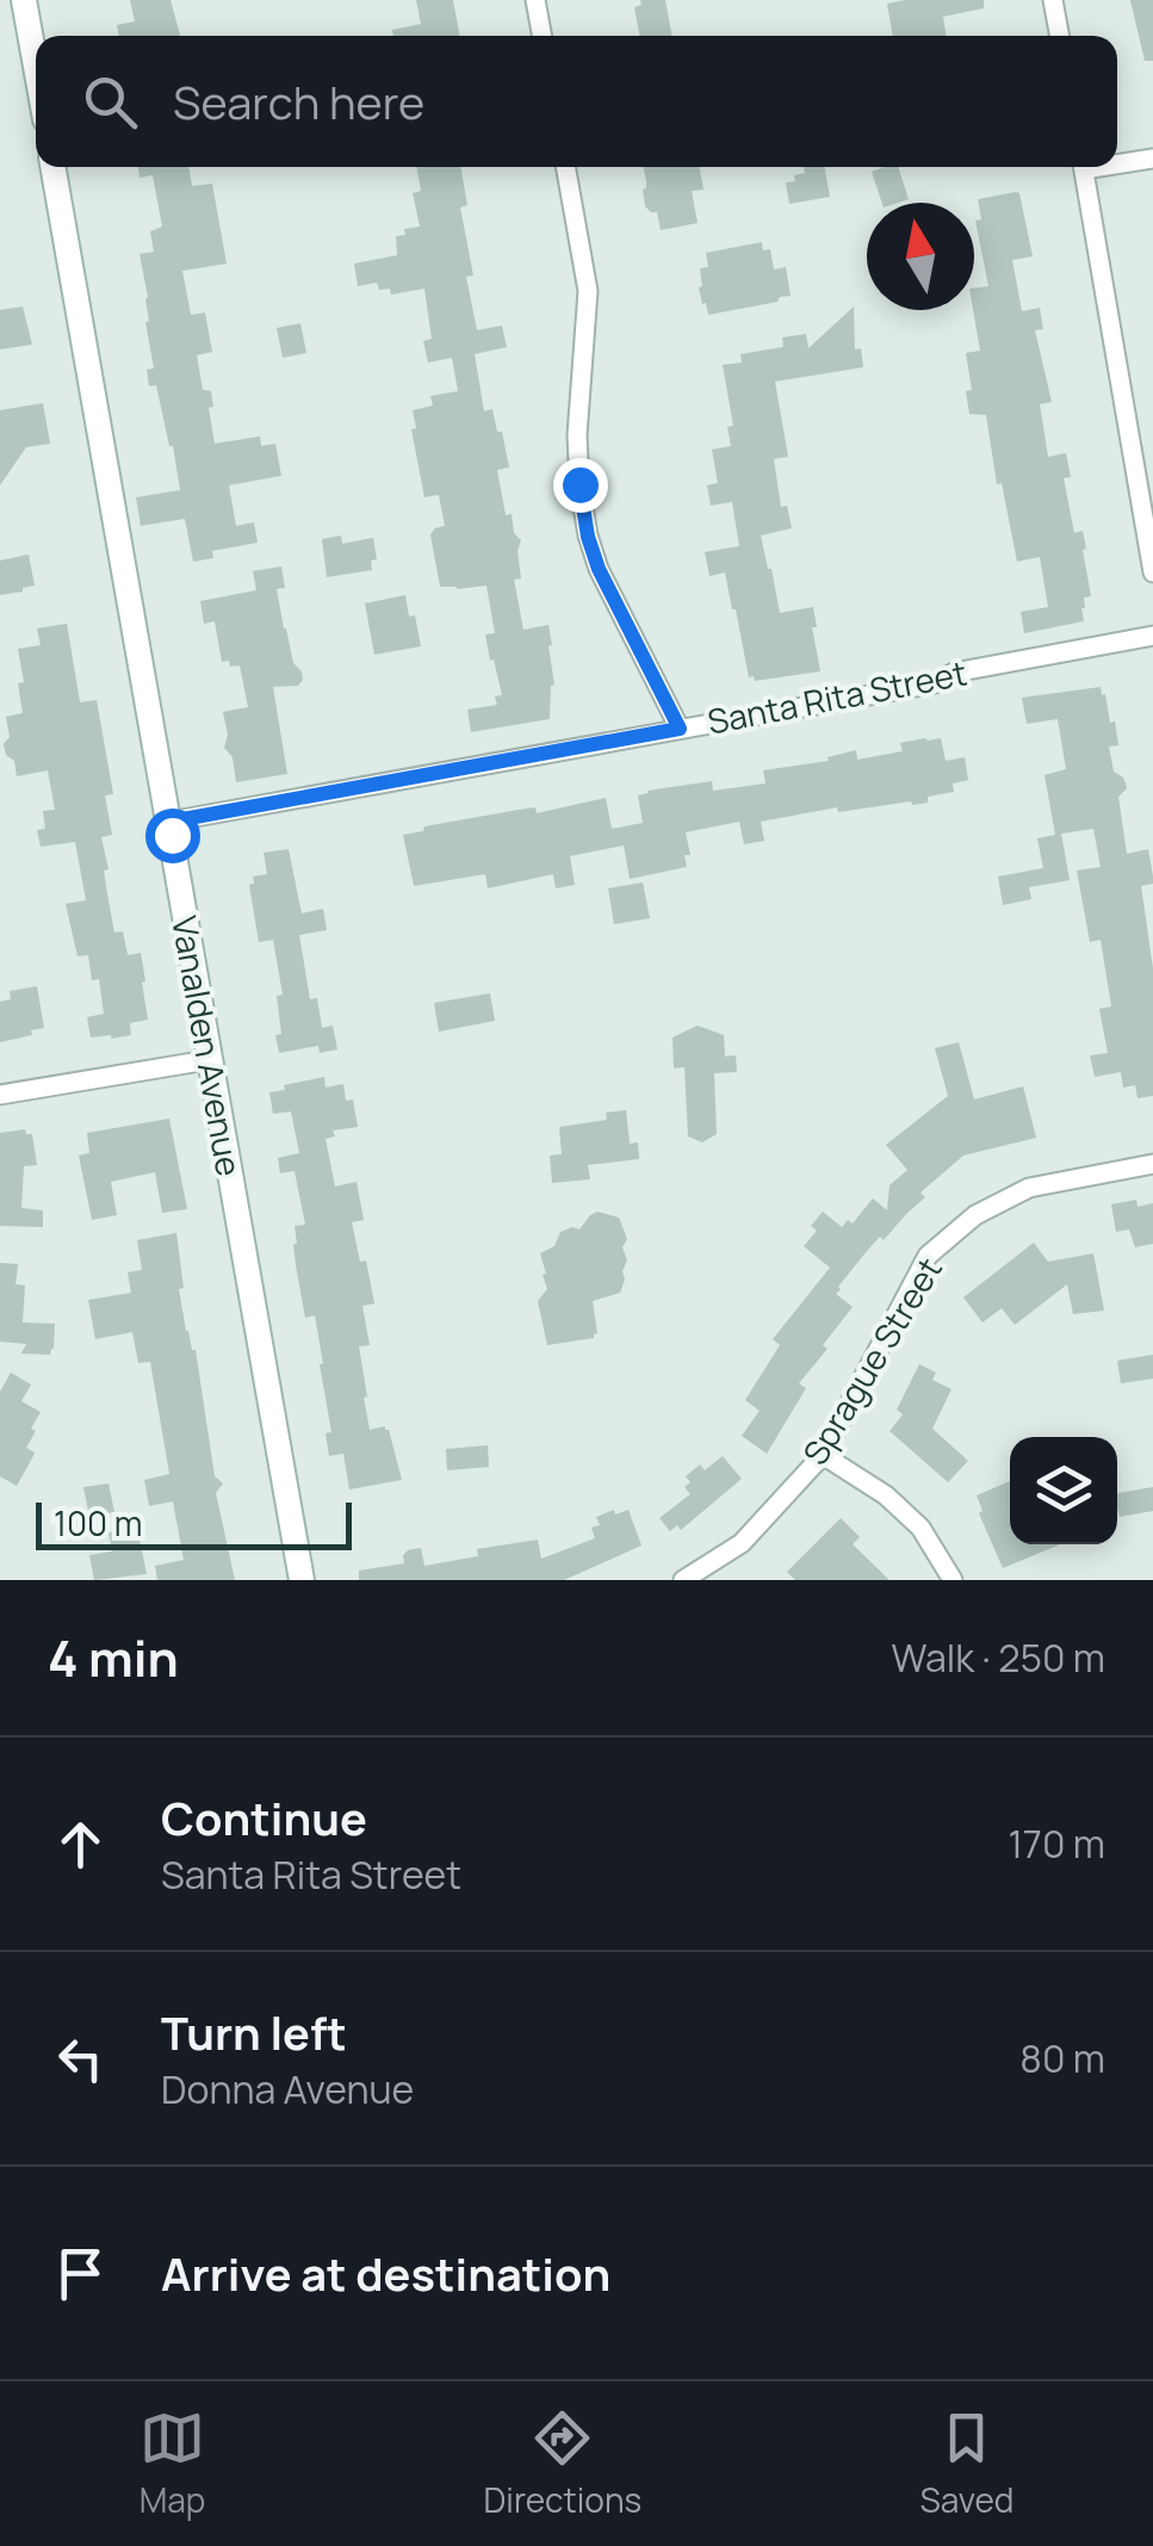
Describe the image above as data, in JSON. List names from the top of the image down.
{
  "streets": {
    "main road": ["Vanalden Avenue"],
    "street": ["Santa Rita Street", "Sprague Street"]
  },
  "crossings": [
    ["Santa Rita Street", "Vanalden Avenue"]
  ],
  "scale_bar": "100 m",
  "north": "top",
  "page": {
    "search": "Search here",
    "scale": "100 m",
    "heading": ["4 min", "Walk · 250 m"],
    "list": [
      ["Continue", "Santa Rita Street", "170 m"],
      ["Turn left", "Donna Avenue", "80 m"],
      "Arrive at destination"
    ],
    "nav": ["Map", "Directions", "Saved"]
  }
}
